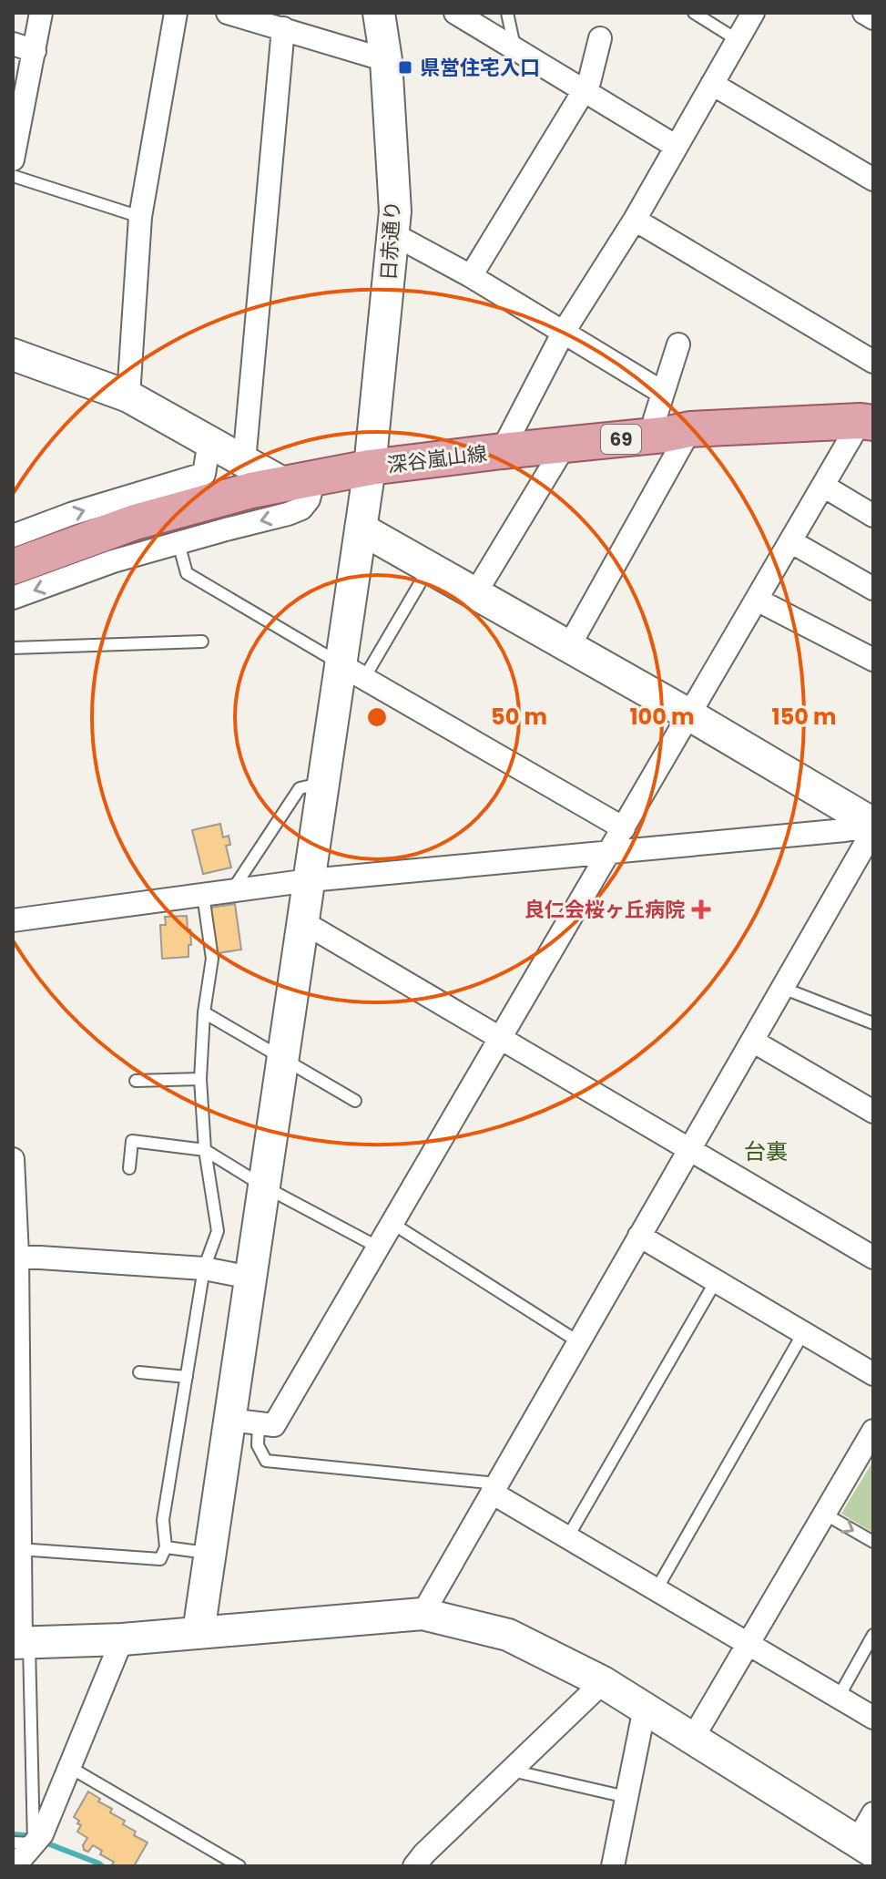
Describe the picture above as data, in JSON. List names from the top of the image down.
{
  "streets": {
    "main road": ["69", "深谷嵐山線"],
    "street": ["日赤通り"]
  },
  "crossings": [
    ["日赤通り", "深谷嵐山線"]
  ],
  "districts": ["台裏"],
  "places": {
    "transit": ["県営住宅入口"],
    "health": ["良仁会桜ヶ丘病院"]
  },
  "rings": ["50 m", "100 m", "150 m"]
}
